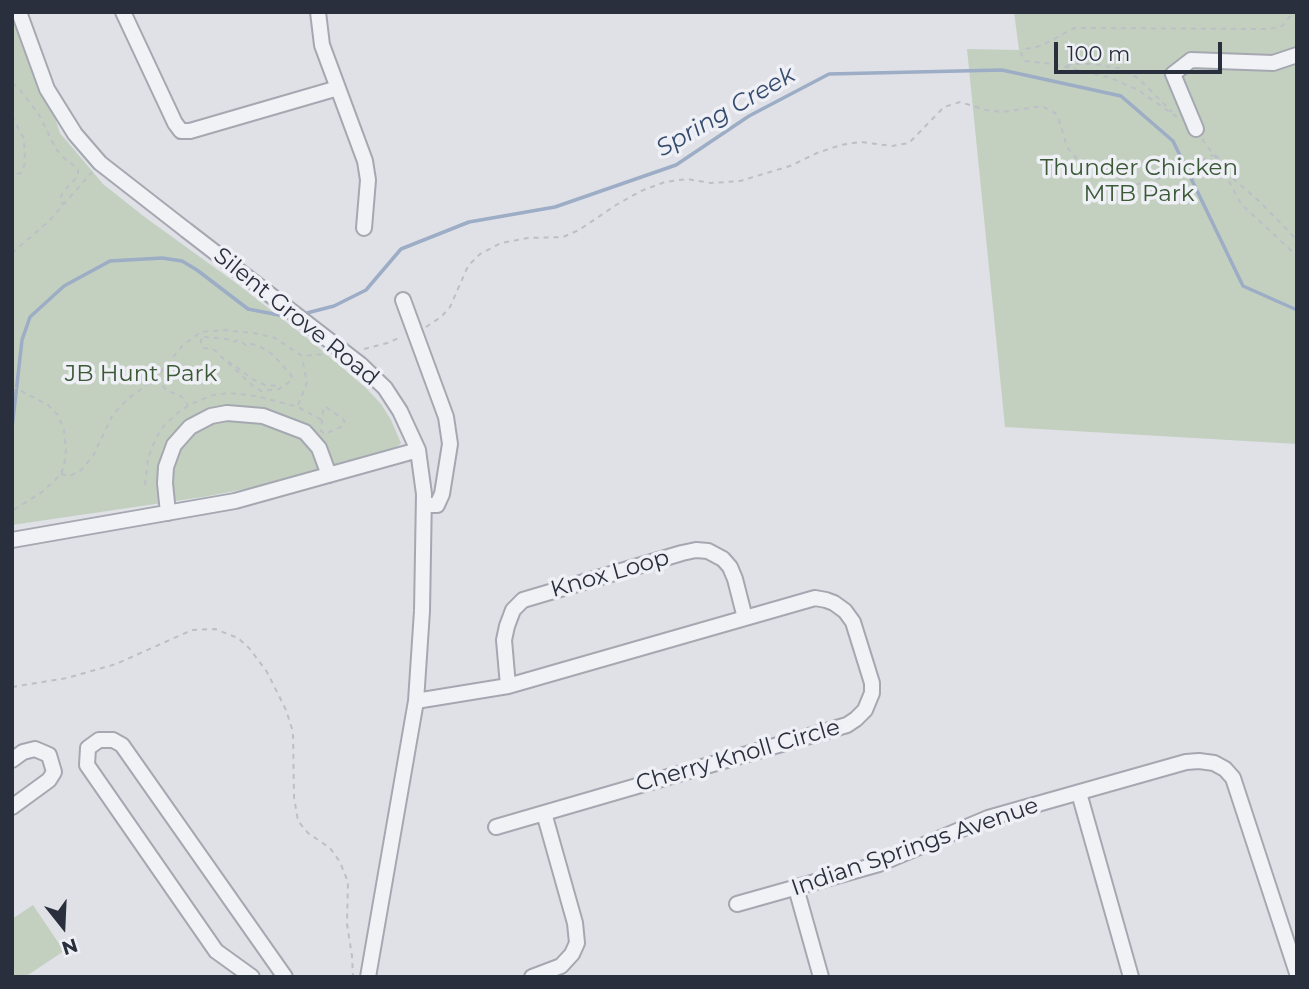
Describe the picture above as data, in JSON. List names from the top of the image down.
{
  "streets": {
    "street": [
      "Silent Grove Road",
      "Knox Loop",
      "Cherry Knoll Circle",
      "Indian Springs Avenue"
    ]
  },
  "crossings": [
    ["Silent Grove Road", "Cherry Knoll Circle"],
    ["Knox Loop", "Cherry Knoll Circle"]
  ],
  "water": ["Spring Creek"],
  "parks": ["Thunder Chicken MTB Park", "JB Hunt Park"],
  "scale_bar": "100 m",
  "north": "bottom"
}
